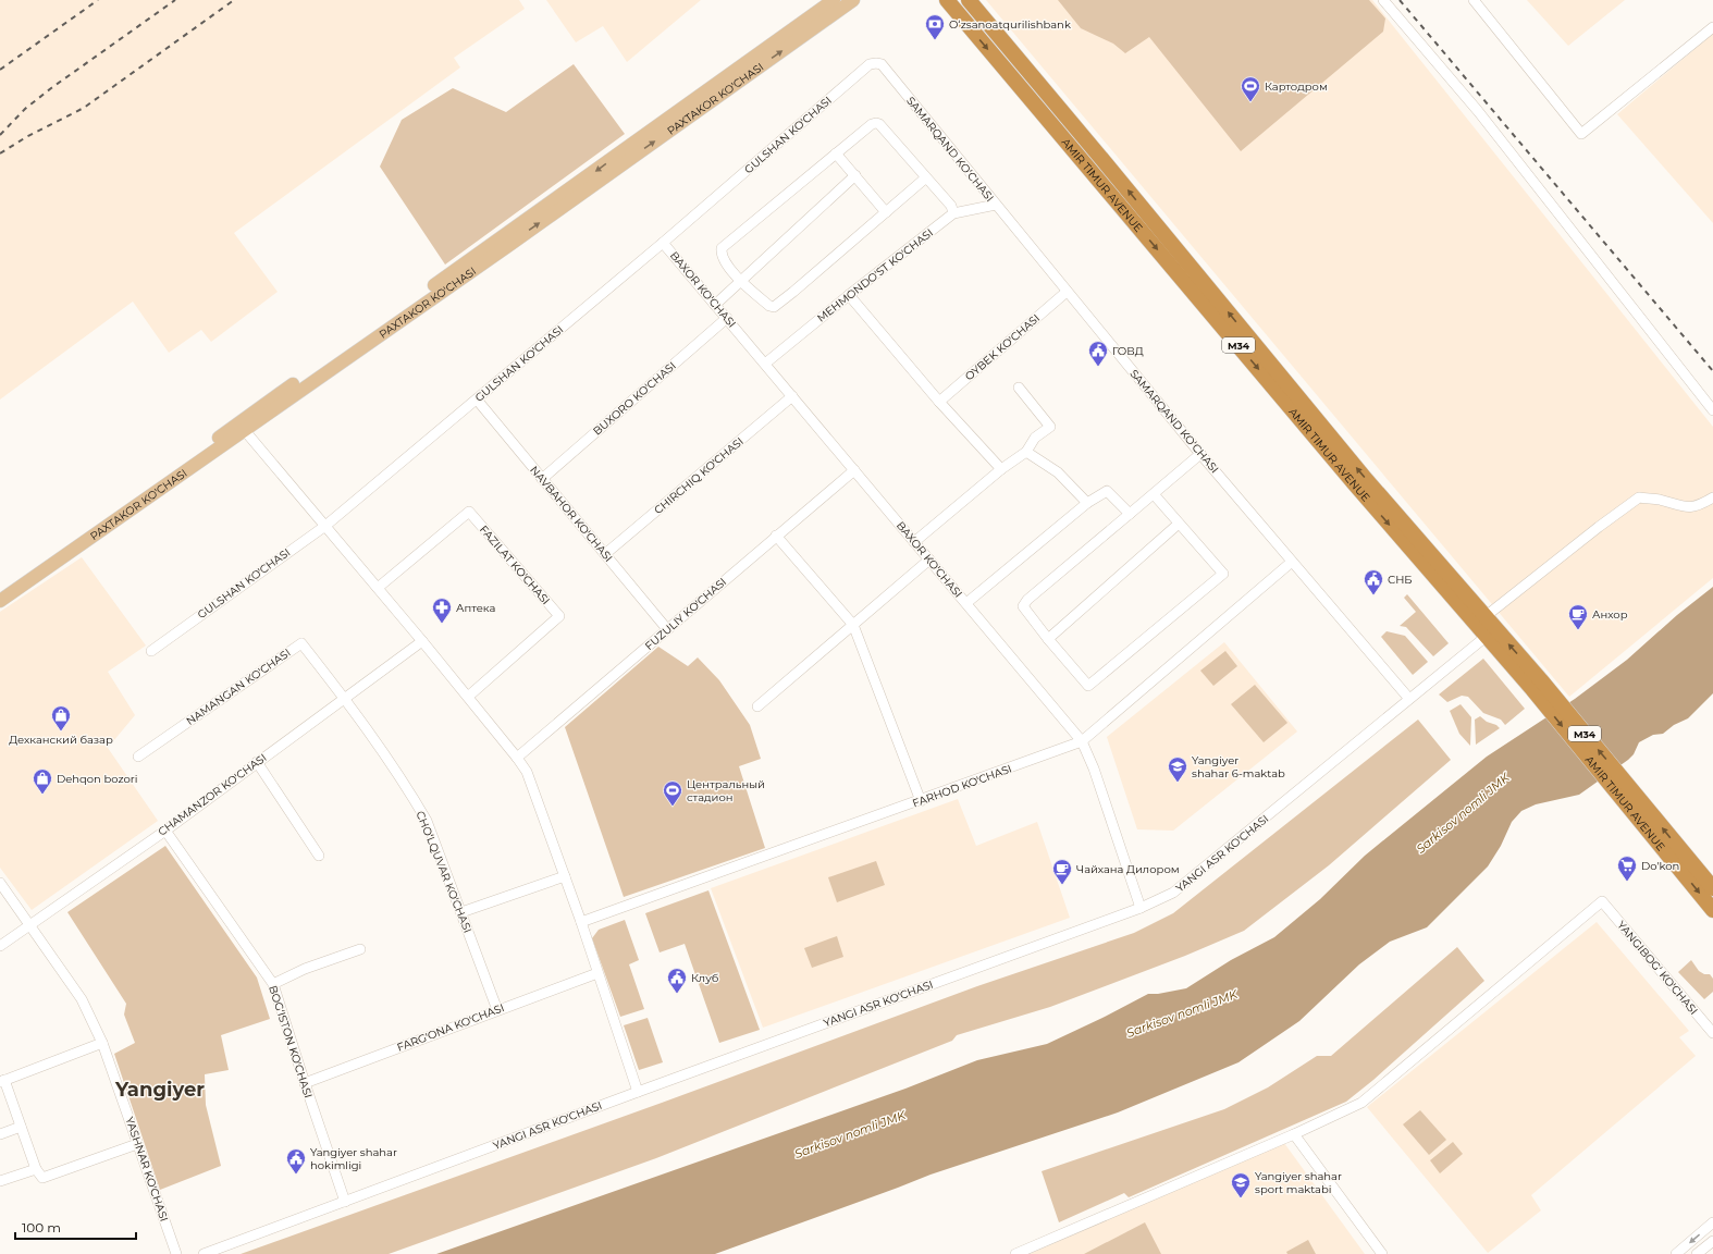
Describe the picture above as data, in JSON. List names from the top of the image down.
{
  "streets": {
    "highway": ["AMIR TIMUR AVENUE", "M34"],
    "main road": ["PAXTAKOR KO'CHASI"],
    "street": [
      "GULSHAN KO'CHASI",
      "SAMARQAND KO‘CHASI",
      "MEHMONDO'ST KO'CHASI",
      "BAXOR KO'CHASI",
      "OYBEK KO'CHASI",
      "BUXORO KO'CHASI",
      "CHIRCHIQ KO'CHASI",
      "NAVBAHOR KO'CHASI",
      "FAZILAT KO'CHASI",
      "FUZULIY KO'CHASI",
      "NAMANGAN KO'CHASI",
      "FARHOD KO'CHASI",
      "CHAMANZOR KO'CHASI",
      "YANGI ASR KO'CHASI",
      "CHO‘LQUVAR KO'CHASI",
      "YANGIBOG‘ KO'CHASI",
      "FARG'ONA KO'CHASI",
      "BOG‘ISTON KO'CHASI",
      "YASHNAR KO'CHASI"
    ]
  },
  "crossings": [
    ["GULSHAN KO'CHASI", "SAMARQAND KO‘CHASI"],
    ["GULSHAN KO'CHASI", "BAXOR KO'CHASI"],
    ["GULSHAN KO'CHASI", "NAVBAHOR KO'CHASI"],
    ["SAMARQAND KO‘CHASI", "MEHMONDO'ST KO'CHASI"],
    ["SAMARQAND KO‘CHASI", "OYBEK KO'CHASI"],
    ["SAMARQAND KO‘CHASI", "FARHOD KO'CHASI"],
    ["SAMARQAND KO‘CHASI", "YANGI ASR KO'CHASI"],
    ["AMIR TIMUR AVENUE", "YANGI ASR KO'CHASI"],
    ["MEHMONDO'ST KO'CHASI", "BAXOR KO'CHASI"],
    ["BAXOR KO'CHASI", "BUXORO KO'CHASI"],
    ["BAXOR KO'CHASI", "CHIRCHIQ KO'CHASI"],
    ["BAXOR KO'CHASI", "FUZULIY KO'CHASI"],
    ["BAXOR KO'CHASI", "FARHOD KO'CHASI"],
    ["BAXOR KO'CHASI", "YANGI ASR KO'CHASI"],
    ["BUXORO KO'CHASI", "NAVBAHOR KO'CHASI"],
    ["CHIRCHIQ KO'CHASI", "NAVBAHOR KO'CHASI"],
    ["NAVBAHOR KO'CHASI", "FUZULIY KO'CHASI"],
    ["NAMANGAN KO'CHASI", "CHAMANZOR KO'CHASI"],
    ["NAMANGAN KO'CHASI", "CHO‘LQUVAR KO'CHASI"],
    ["CHAMANZOR KO'CHASI", "CHO‘LQUVAR KO'CHASI"],
    ["CHAMANZOR KO'CHASI", "BOG‘ISTON KO'CHASI"],
    ["CHAMANZOR KO'CHASI", "YASHNAR KO'CHASI"],
    ["YANGI ASR KO'CHASI", "BOG‘ISTON KO'CHASI"],
    ["CHO‘LQUVAR KO'CHASI", "FARG'ONA KO'CHASI"],
    ["FARG'ONA KO'CHASI", "BOG‘ISTON KO'CHASI"]
  ],
  "districts": ["Yangiyer"],
  "water": ["Sarkisov nomli JMK"],
  "places": {
    "bank": ["Oʻzsanoatqurilishbank"],
    "sports": ["Картодром", "Центральный стадион"],
    "public building": [
      "ГОВД",
      "СНБ",
      "Клуб",
      "Yangiyer shahar hokimligi"
    ],
    "pharmacy": ["Аптека"],
    "cafe": ["Анхор", "Чайхана Дилором"],
    "shop": ["Дехканский базар", "Dehqon bozori"],
    "school or university": ["Yangiyer shahar 6-maktab", "Yangiyer shahar sport maktabi"],
    "supermarket": ["Do'kon"]
  },
  "scale_bar": "100 m"
}
